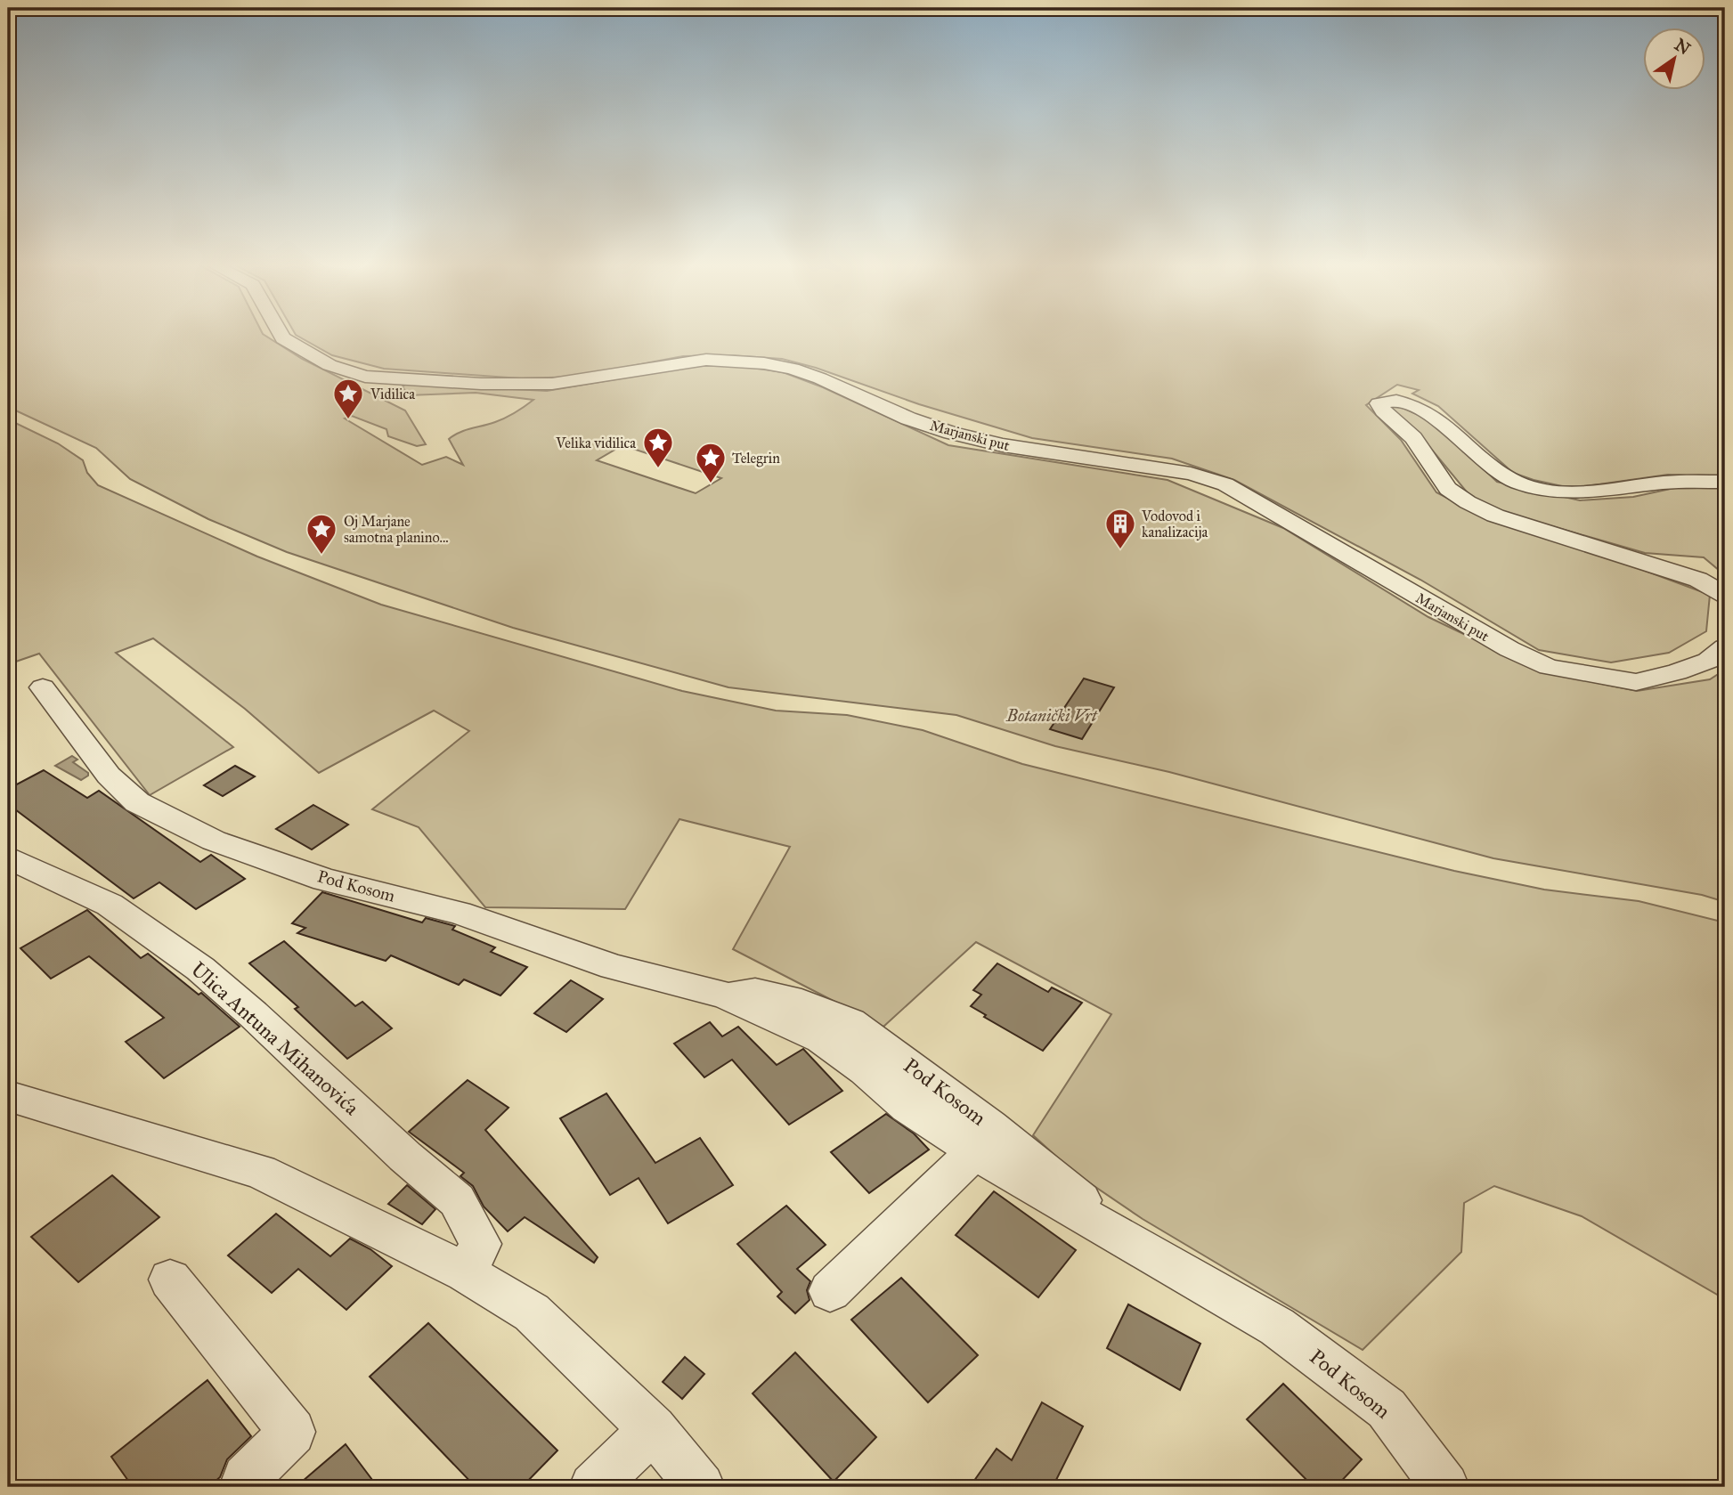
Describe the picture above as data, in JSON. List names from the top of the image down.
{
  "streets": {
    "street": ["Marjanski put", "Pod Kosom", "Ulica Antuna Mihanovića"]
  },
  "parks": ["Botanički Vrt"],
  "places": {
    "place": [
      "Vidilica",
      "Velika vidilica",
      "Telegrin",
      "Oj Marjane samotna planino..."
    ],
    "building": ["Vodovod i kanalizacija"]
  },
  "north": "top right"
}
